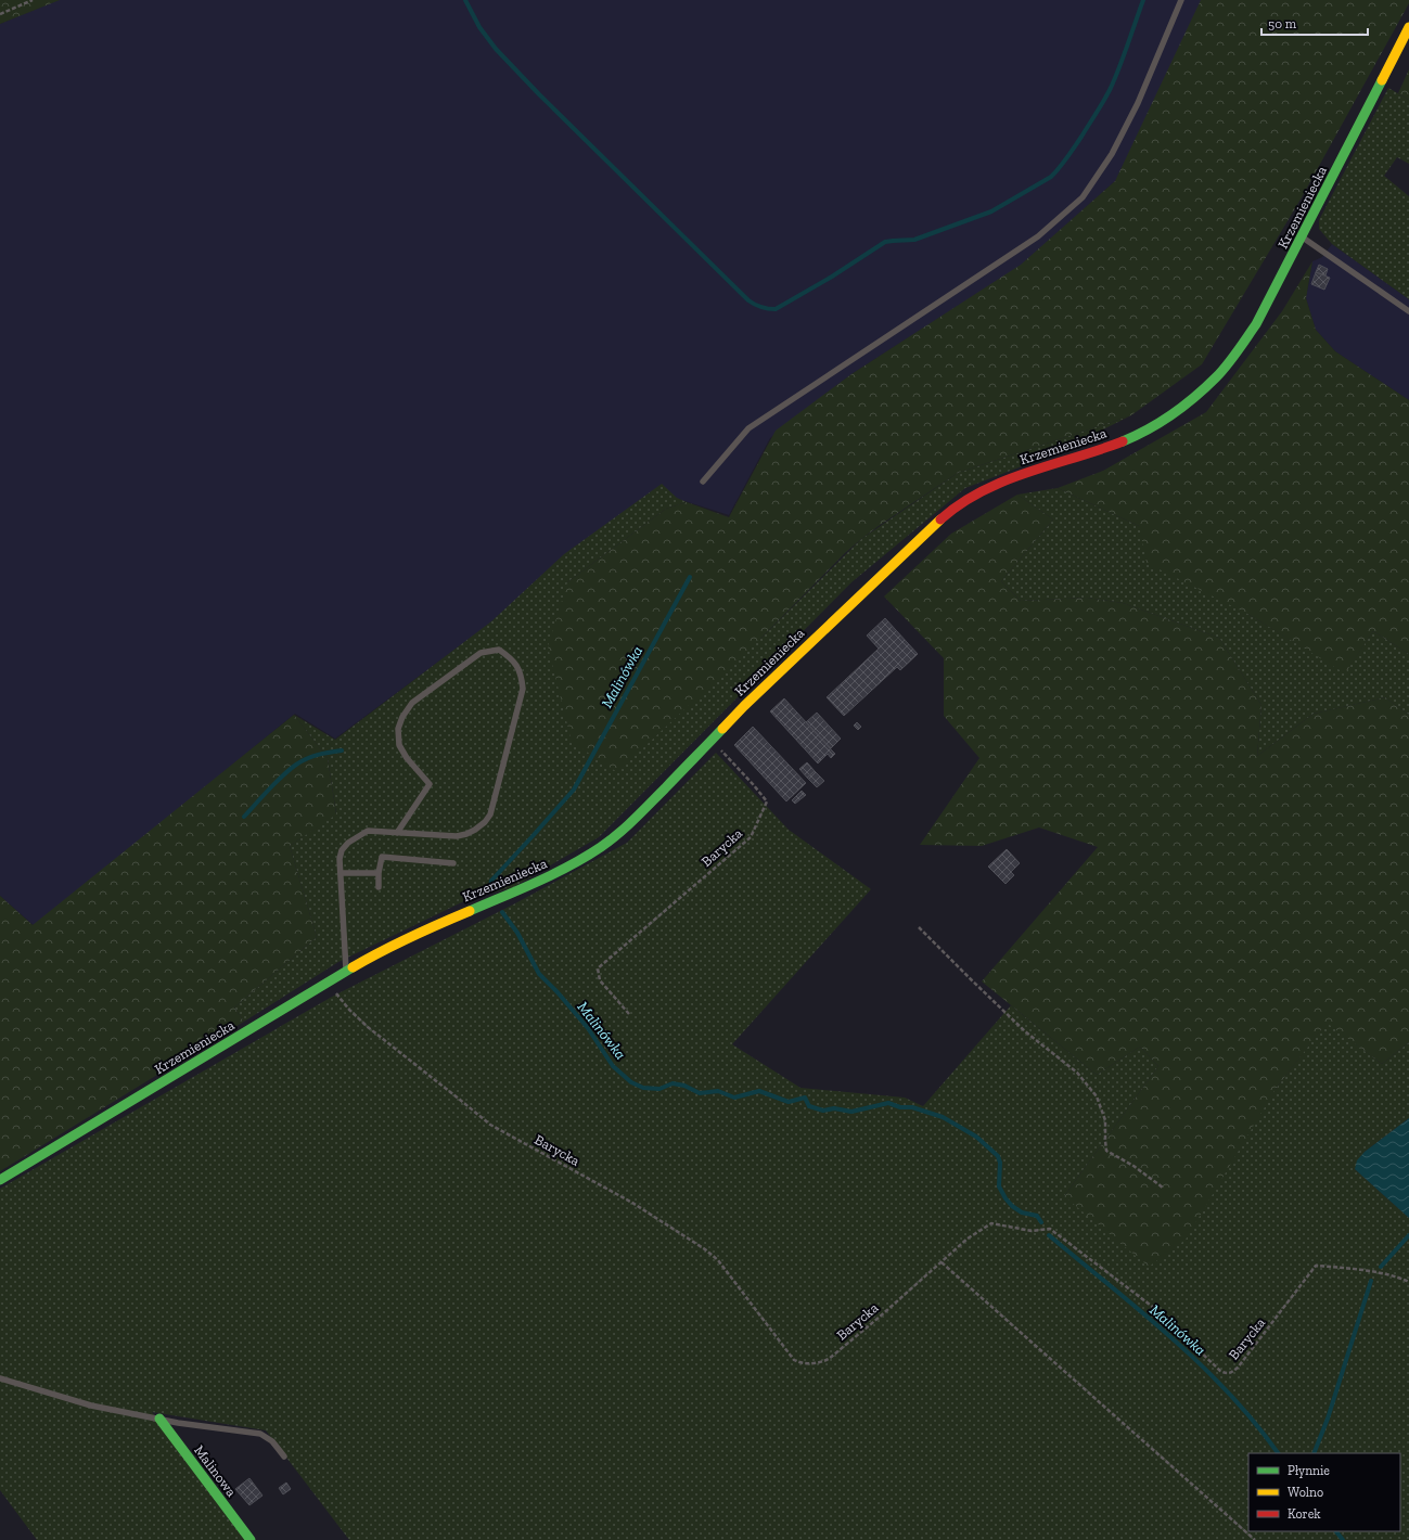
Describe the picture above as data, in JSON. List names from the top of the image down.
{
  "streets": {
    "street": ["Krzemieniecka", "Malinowa"],
    "path": ["Barycka"]
  },
  "crossings": [
    ["Krzemieniecka", "Barycka"]
  ],
  "water": ["Malinówka"],
  "legend": ["Płynnie", "Wolno", "Korek"],
  "scale_bar": "50 m"
}
